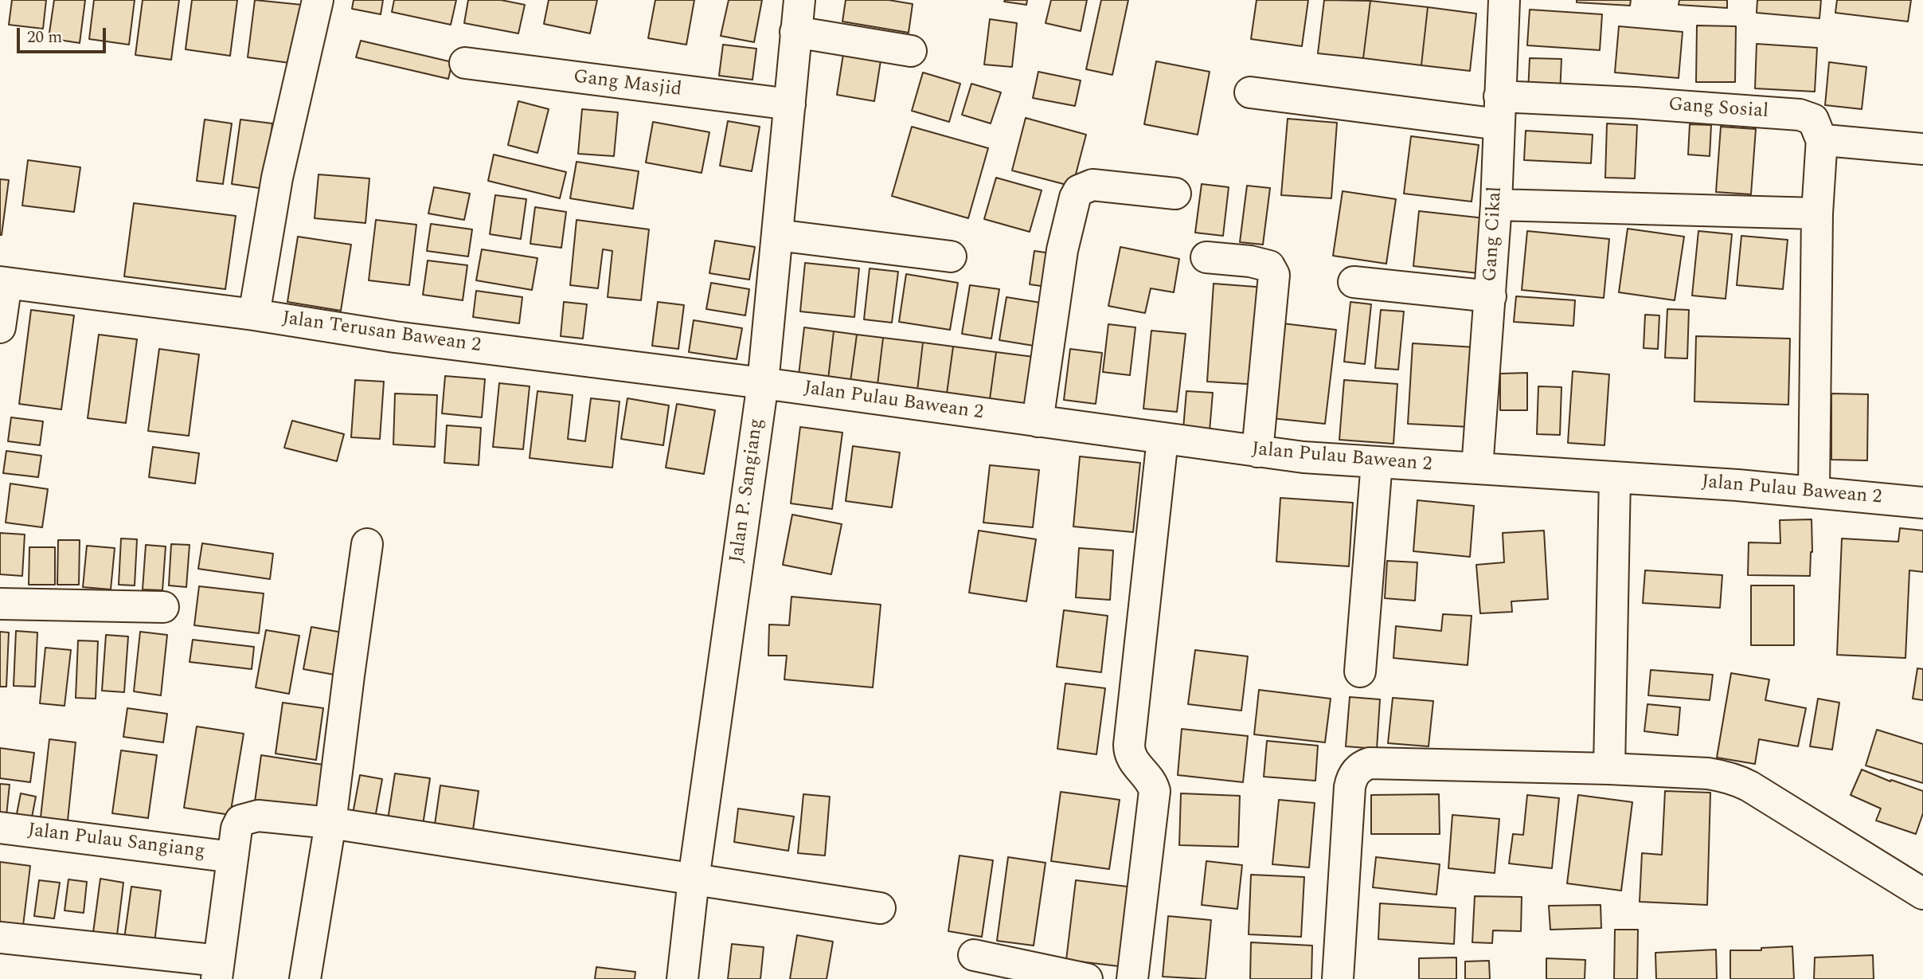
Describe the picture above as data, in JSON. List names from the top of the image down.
{
  "streets": {
    "street": [
      "Gang Masjid",
      "Gang Sosial",
      "Gang Cikal",
      "Jalan Terusan Bawean 2",
      "Jalan Pulau Bawean 2",
      "Jalan P. Sangiang",
      "Jalan Pulau Sangiang"
    ]
  },
  "crossings": [
    ["Gang Masjid", "Jalan P. Sangiang"],
    ["Gang Sosial", "Gang Cikal"],
    ["Gang Cikal", "Jalan Pulau Bawean 2"],
    ["Jalan Terusan Bawean 2", "Jalan Pulau Bawean 2"],
    ["Jalan Terusan Bawean 2", "Jalan P. Sangiang"],
    ["Jalan Pulau Bawean 2", "Jalan P. Sangiang"]
  ],
  "scale_bar": "20 m"
}
